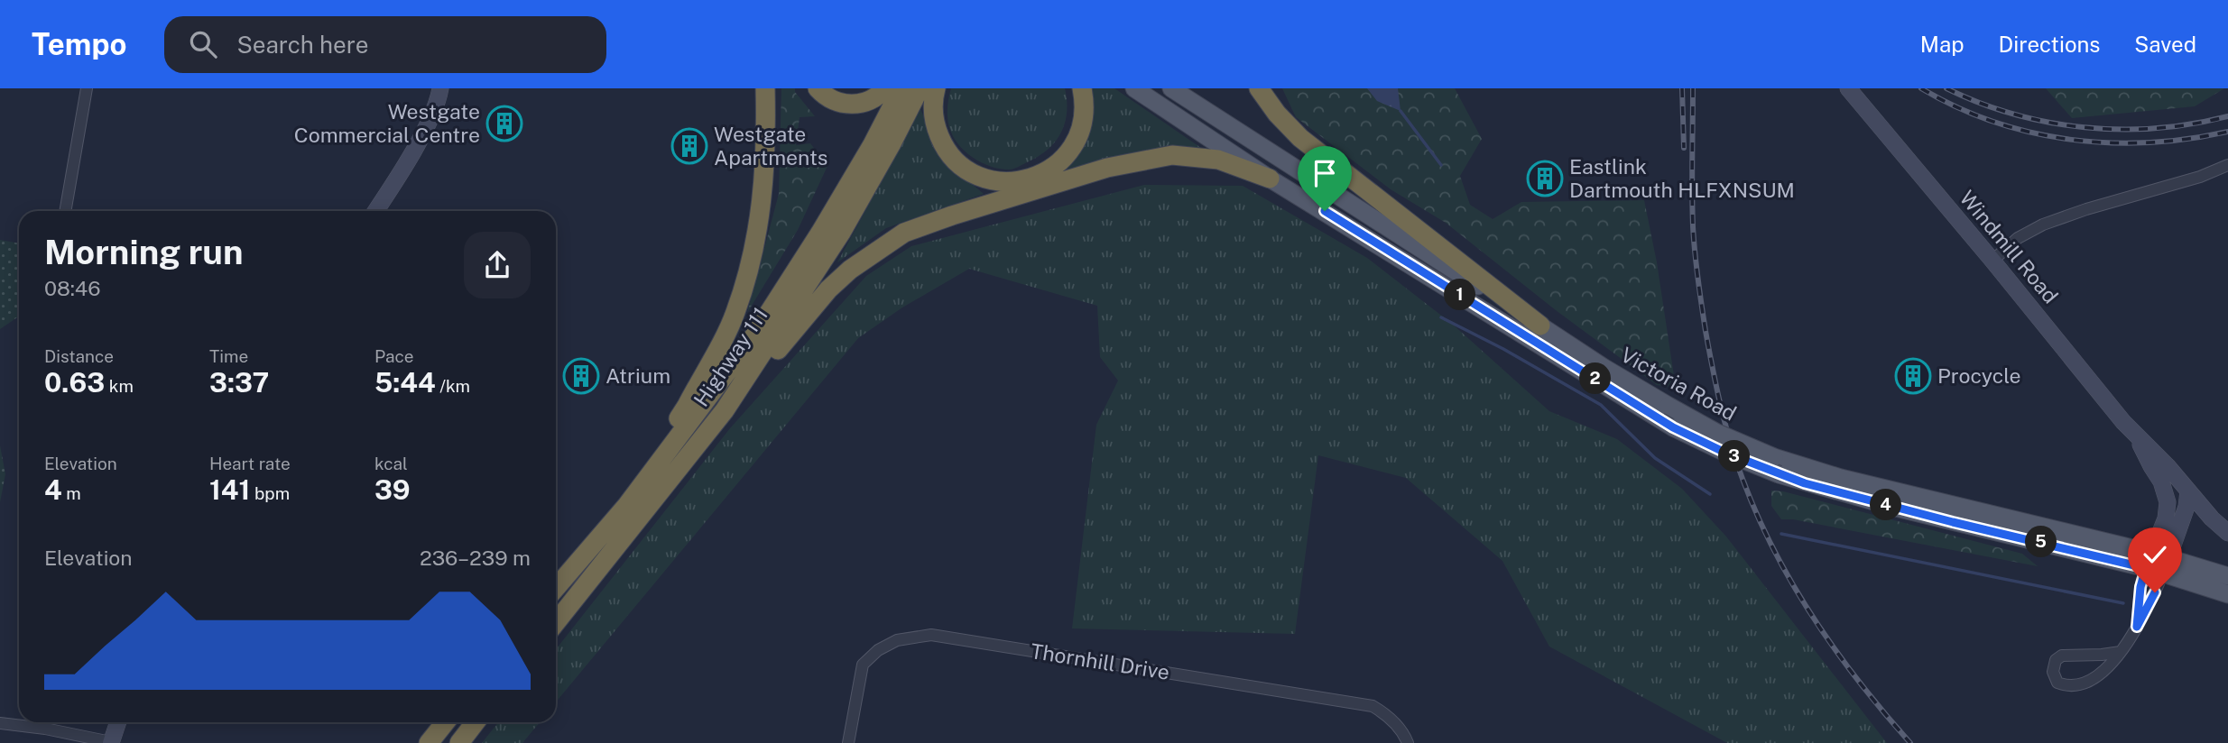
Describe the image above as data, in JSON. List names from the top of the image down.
{
  "streets": {
    "highway": ["Highway 111"],
    "main road": ["Windmill Road", "Victoria Road"],
    "street": ["Thornhill Drive"]
  },
  "crossings": [
    ["Windmill Road", "Victoria Road"]
  ],
  "places": {
    "building": [
      "Westgate Commercial Centre",
      "Westgate Apartments",
      "Eastlink Dartmouth HLFXNSUM",
      "Atrium",
      "Procycle"
    ]
  },
  "page": {
    "header": "Tempo",
    "search": "Search here",
    "nav": ["Map", "Directions", "Saved"],
    "heading": ["Morning run", "08:46"],
    "pins": [
      "1",
      "2",
      "3",
      "4",
      "5"
    ],
    "stats": [
      ["Distance", "0.63 km"],
      ["Time", "3:37"],
      ["Pace", "5:44 /km"],
      ["Elevation", "4 m"],
      ["Heart rate", "141 bpm"],
      ["kcal", "39"]
    ],
    "chart": ["Elevation", "236–239 m"]
  }
}
